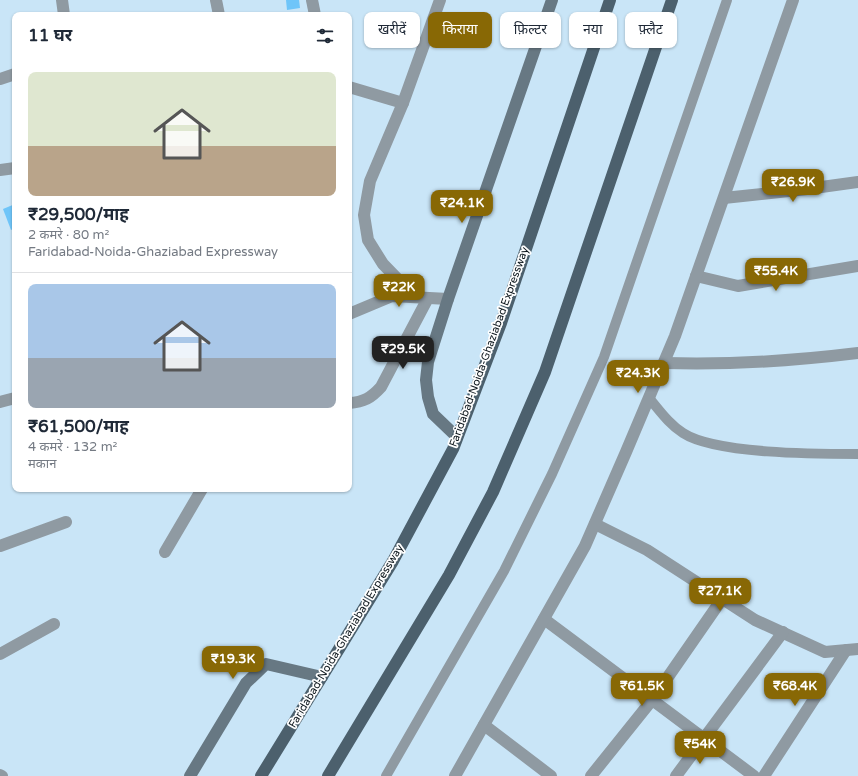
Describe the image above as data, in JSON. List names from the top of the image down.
{
  "streets": {
    "main road": ["Faridabad-Noida-Ghaziabad Expressway"]
  },
  "page": {
    "chip": [
      "खरीदें",
      "किराया",
      "फ़िल्टर",
      "नया",
      "फ़्लैट"
    ],
    "heading": "11 घर",
    "list": [
      {
        "name": "₹29,500/माह",
        "note": "2 कमरे · 80 m² · Faridabad-Noida-Ghaziabad Expressway"
      },
      {
        "name": "₹61,500/माह",
        "note": "4 कमरे · 132 m² · मकान"
      }
    ],
    "price": [
      "₹26.9K",
      "₹24.1K",
      "₹55.4K",
      "₹22K",
      "₹29.5K",
      "₹24.3K",
      "₹27.1K",
      "₹19.3K",
      "₹61.5K",
      "₹68.4K",
      "₹54K"
    ]
  }
}
